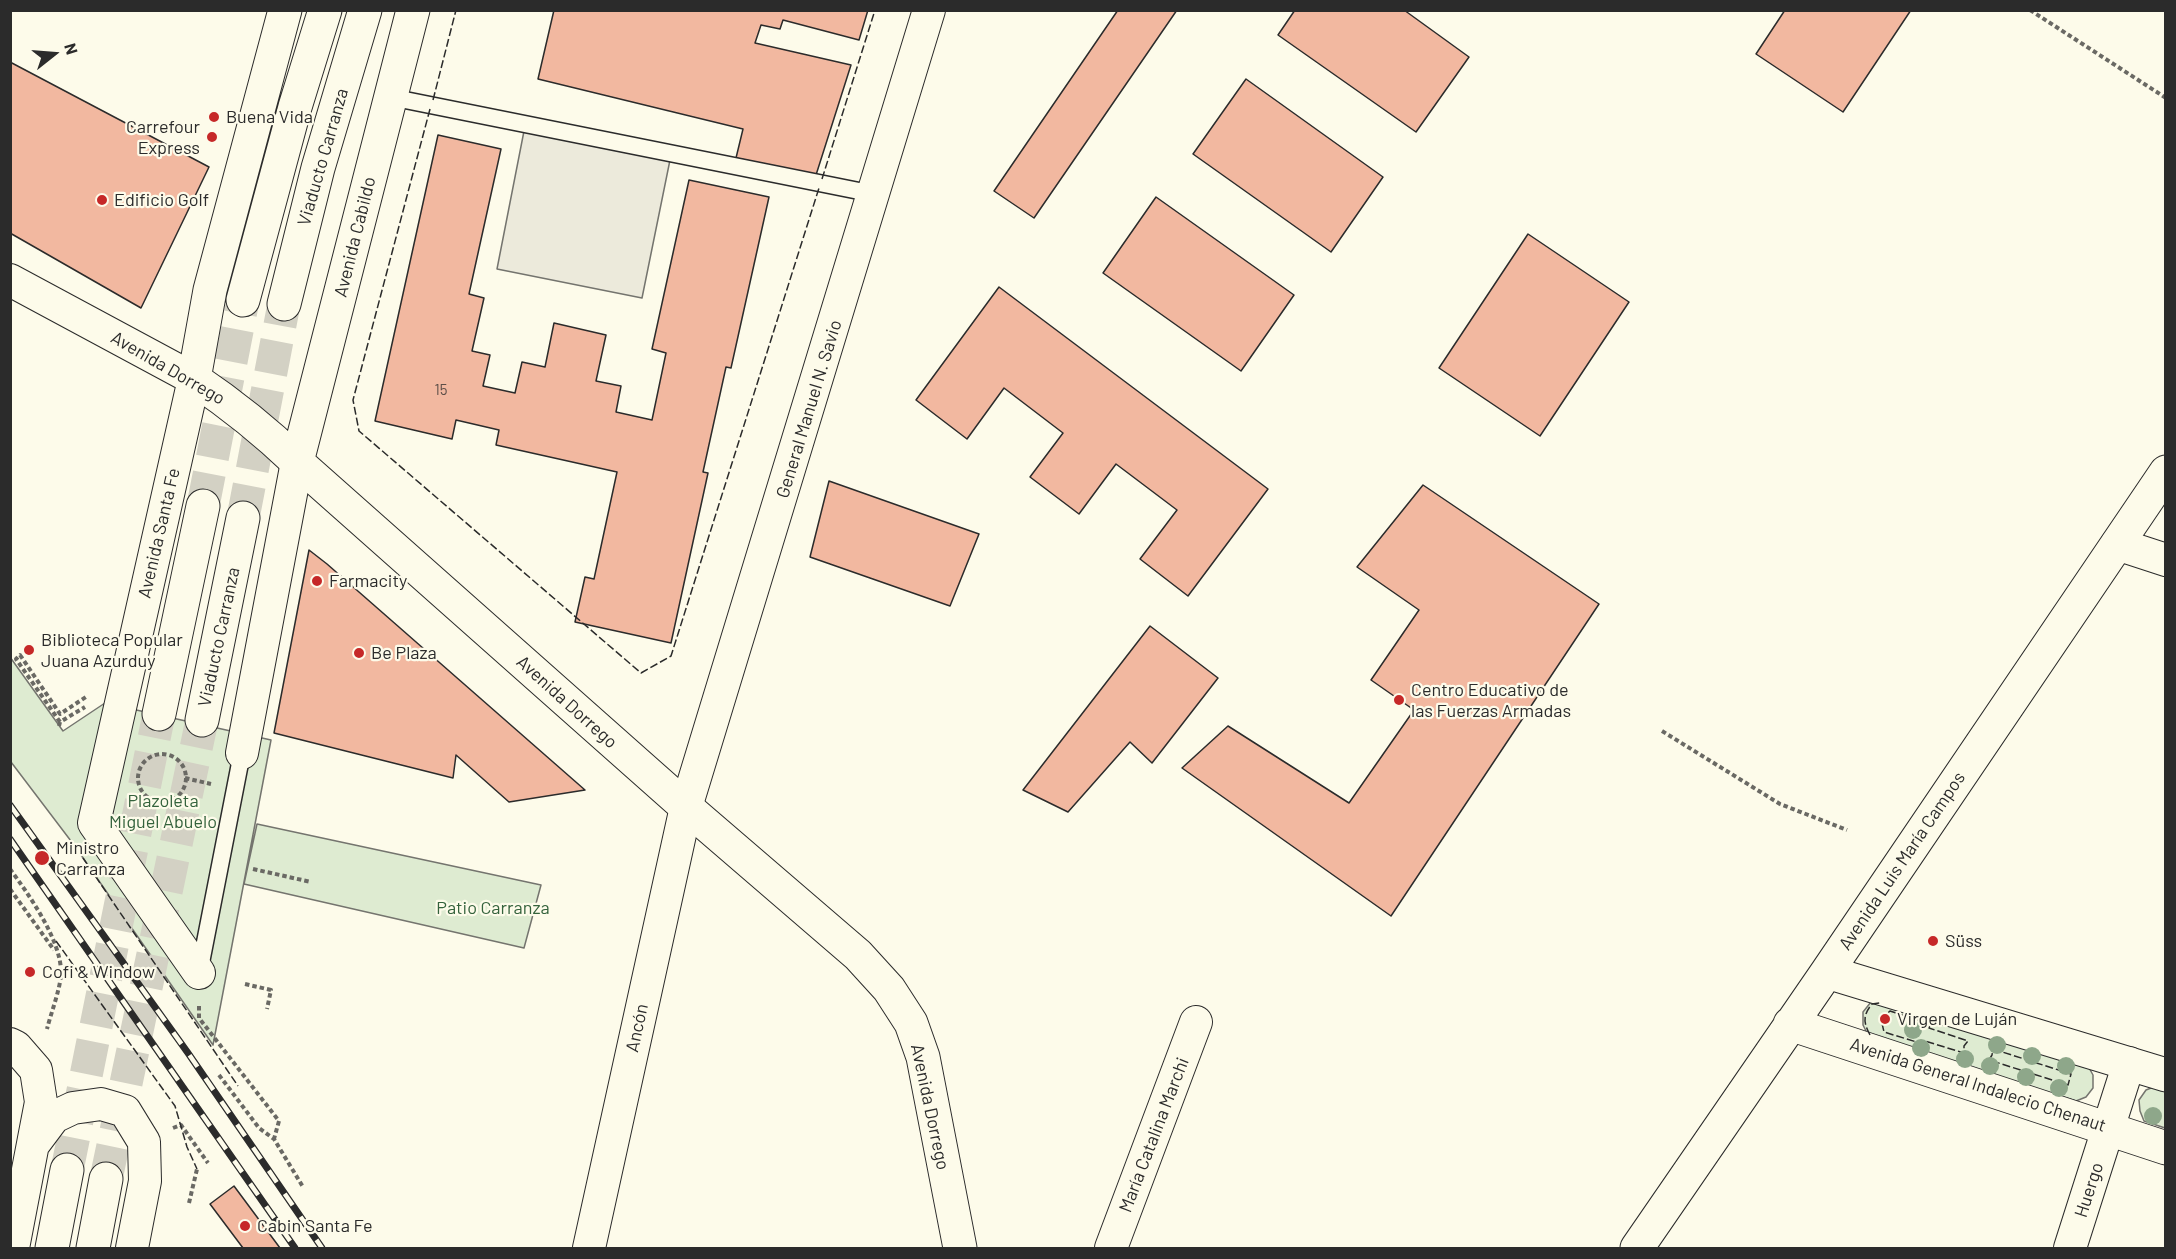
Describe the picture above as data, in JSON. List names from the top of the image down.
{
  "streets": {
    "street": [
      "Viaducto Carranza",
      "Avenida Cabildo",
      "Avenida Dorrego",
      "General Manuel N. Savio",
      "Avenida Santa Fe",
      "Avenida Luis María Campos",
      "Ancón",
      "Avenida General Indalecio Chenaut",
      "María Catalina Marchi",
      "Huergo"
    ]
  },
  "crossings": [
    ["Avenida Cabildo", "Avenida Dorrego"],
    ["Avenida Dorrego", "General Manuel N. Savio"],
    ["Avenida Dorrego", "Avenida Santa Fe"],
    ["Avenida Dorrego", "Ancón"],
    ["General Manuel N. Savio", "Ancón"],
    ["Avenida Luis María Campos", "Avenida General Indalecio Chenaut"],
    ["Avenida General Indalecio Chenaut", "Huergo"]
  ],
  "parks": ["Plazoleta Miguel Abuelo", "Patio Carranza"],
  "places": [
    "Buena Vida",
    "Carrefour Express",
    "Edificio Golf",
    "Farmacity",
    "Biblioteca Popular Juana Azurduy",
    "Be Plaza",
    "Centro Educativo de las Fuerzas Armadas",
    "Ministro Carranza",
    "Süss",
    "Cofi & Window",
    "Virgen de Luján",
    "Cabin Santa Fe"
  ],
  "house_numbers": ["15"],
  "north": "right"
}
